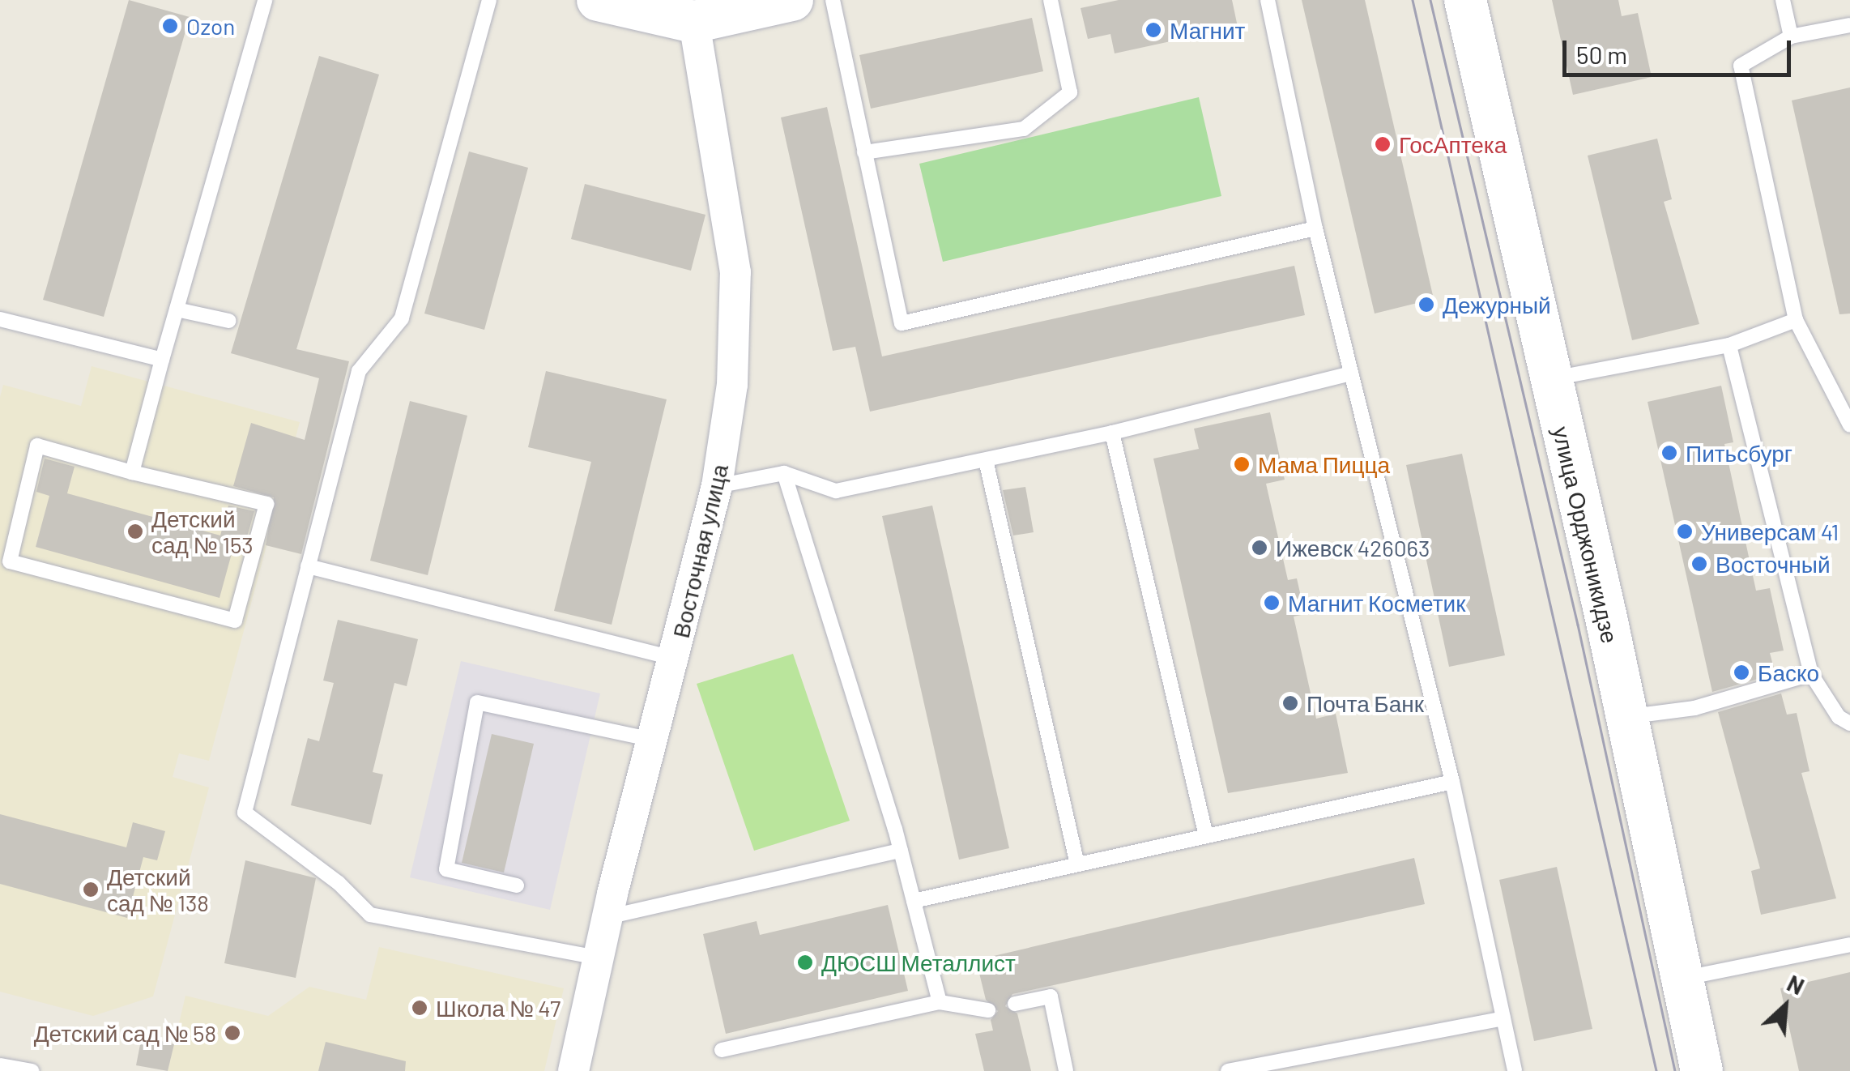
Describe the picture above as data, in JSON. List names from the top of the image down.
{
  "streets": {
    "main road": ["улица Орджоникидзе"],
    "street": ["Восточная улица"]
  },
  "places": [
    "Ozon",
    "Магнит",
    "ГосАптека",
    "Дежурный",
    "Питьсбург",
    "Мама Пицца",
    "Детский сад № 153",
    "Универсам 41",
    "Ижевск 426063",
    "Восточный",
    "Магнит Косметик",
    "Баско",
    "Почта Банк",
    "Детский сад № 138",
    "ДЮСШ Металлист",
    "Школа № 47",
    "Детский сад № 58"
  ],
  "scale_bar": "50 m",
  "north": "top right"
}
